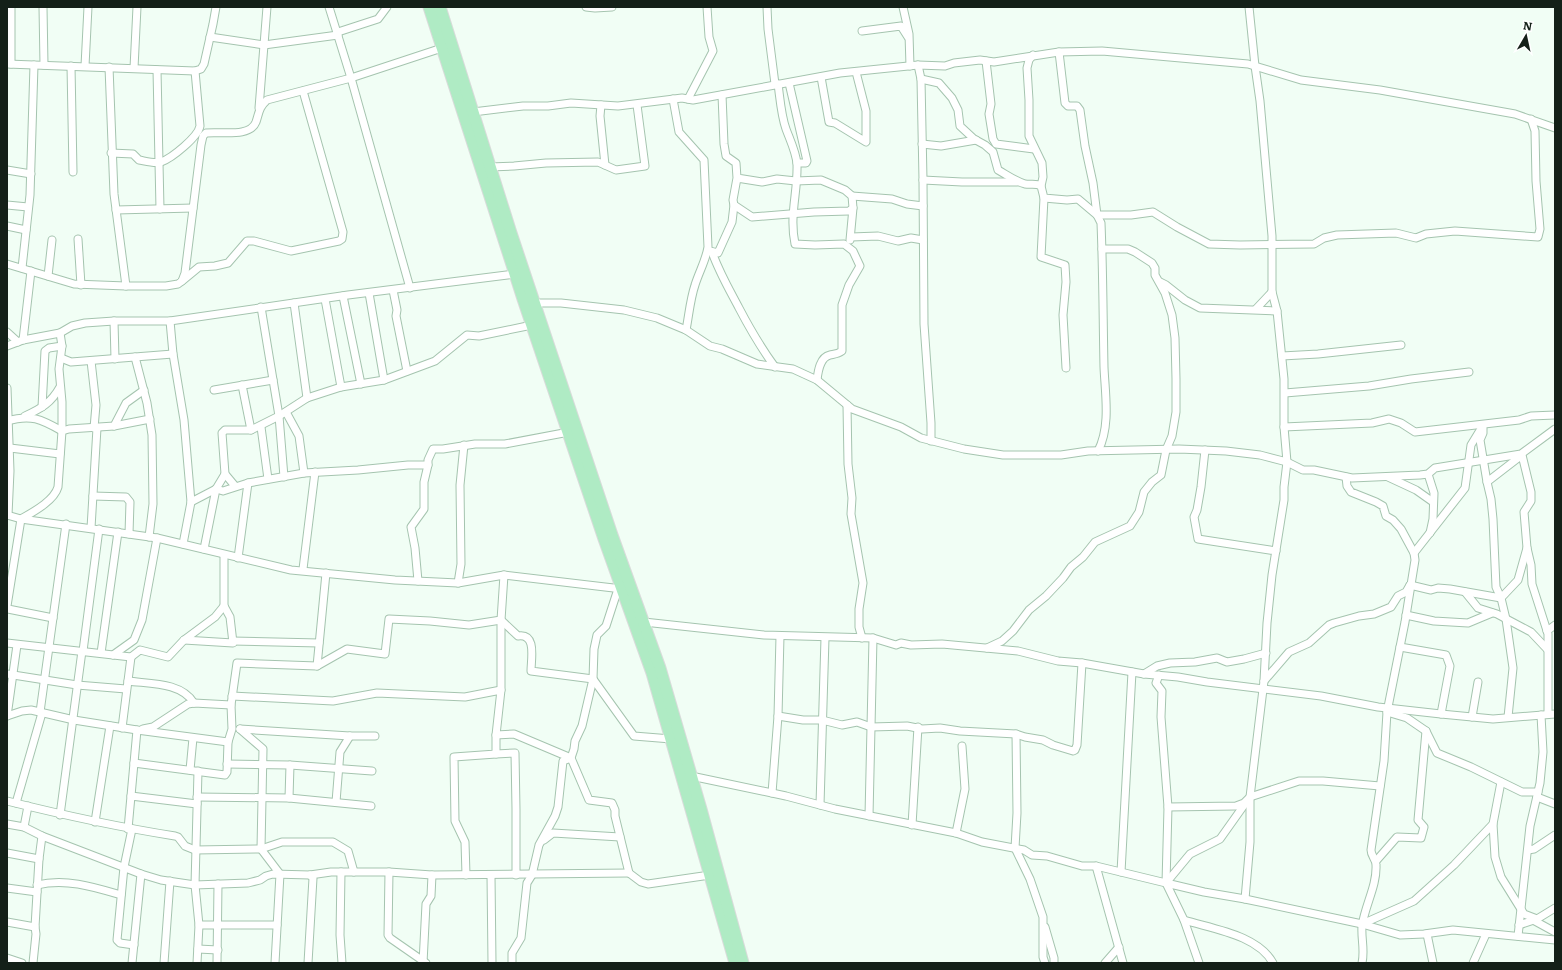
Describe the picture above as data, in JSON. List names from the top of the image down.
{
  "north": "top"
}
